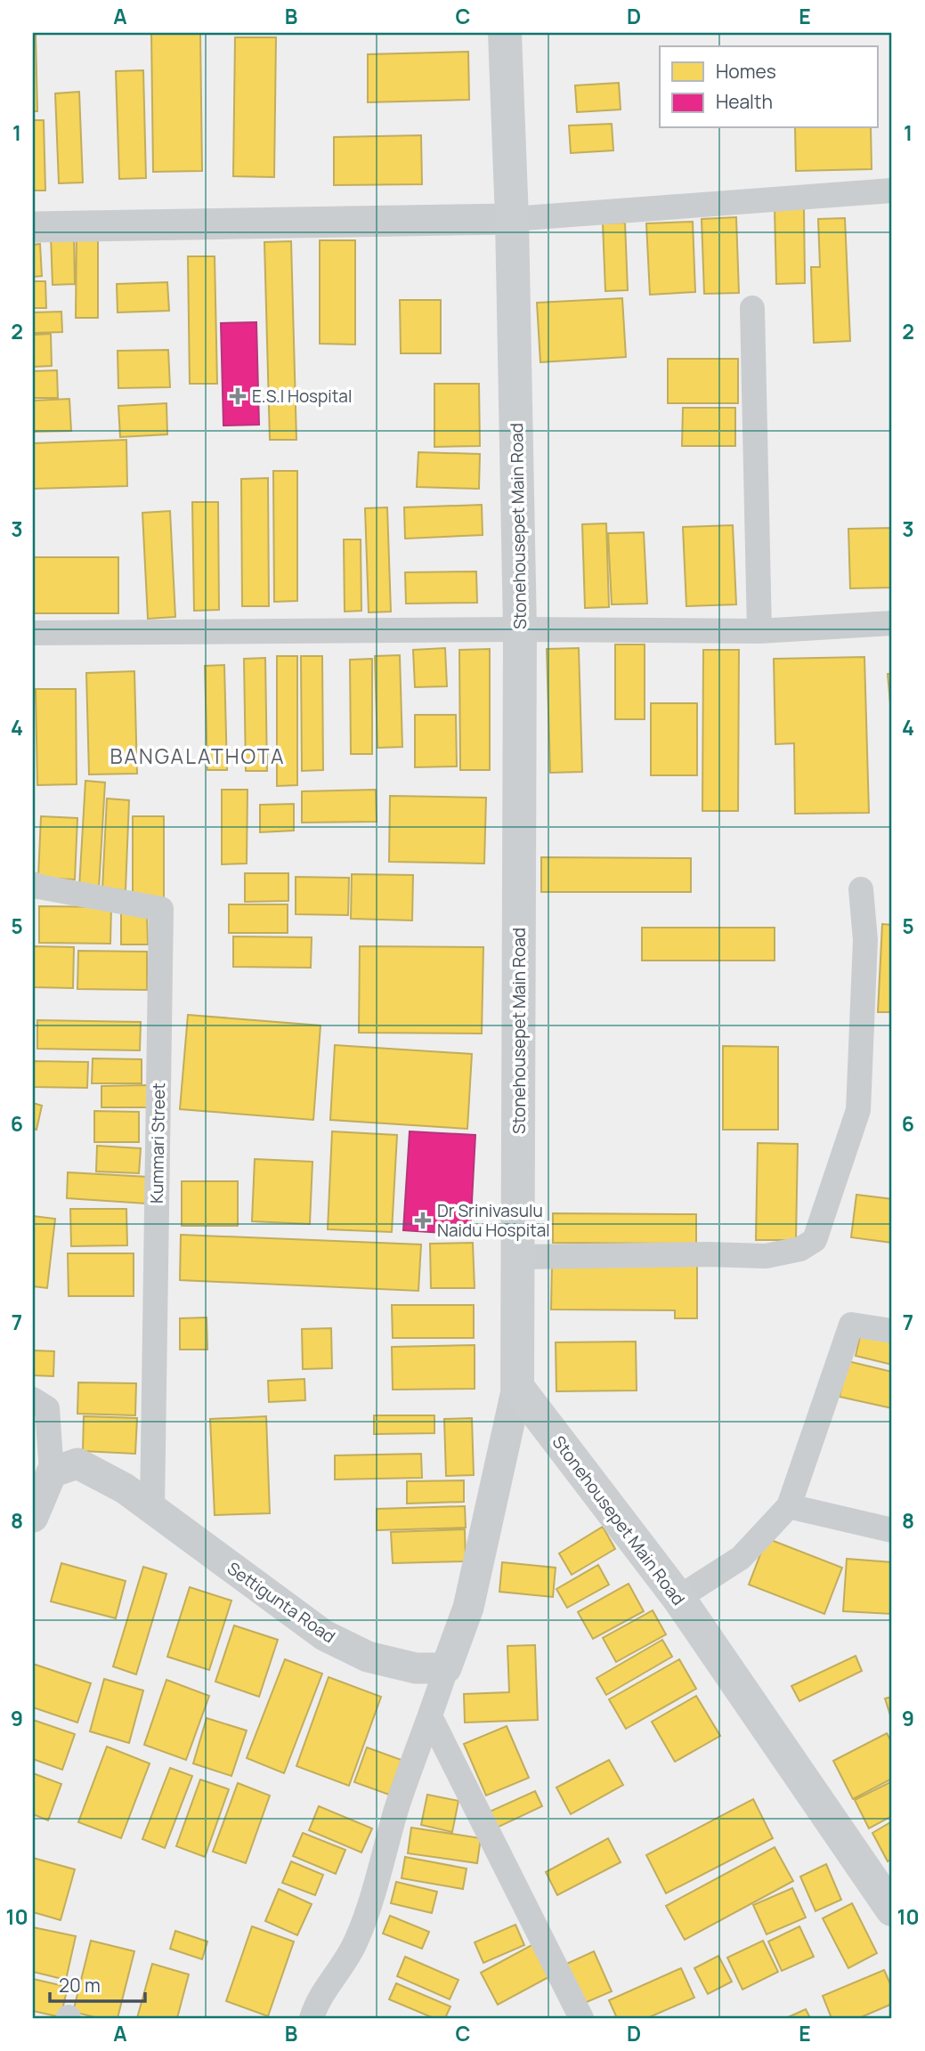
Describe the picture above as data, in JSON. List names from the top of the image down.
{
  "streets": {
    "main road": ["Stonehousepet Main Road"],
    "street": ["Kummari Street", "Settigunta Road"]
  },
  "crossings": [
    ["Kummari Street", "Settigunta Road"]
  ],
  "districts": ["BANGALATHOTA"],
  "places": {
    "health": ["E.S.I Hospital", "Dr Srinivasulu Naidu Hospital"]
  },
  "legend": ["Homes", "Health"],
  "scale_bar": "20 m",
  "grid": {
    "columns": [
      "A",
      "B",
      "C",
      "D",
      "E"
    ],
    "rows": [
      "1",
      "2",
      "3",
      "4",
      "5",
      "6",
      "7",
      "8",
      "9",
      "10"
    ]
  }
}
